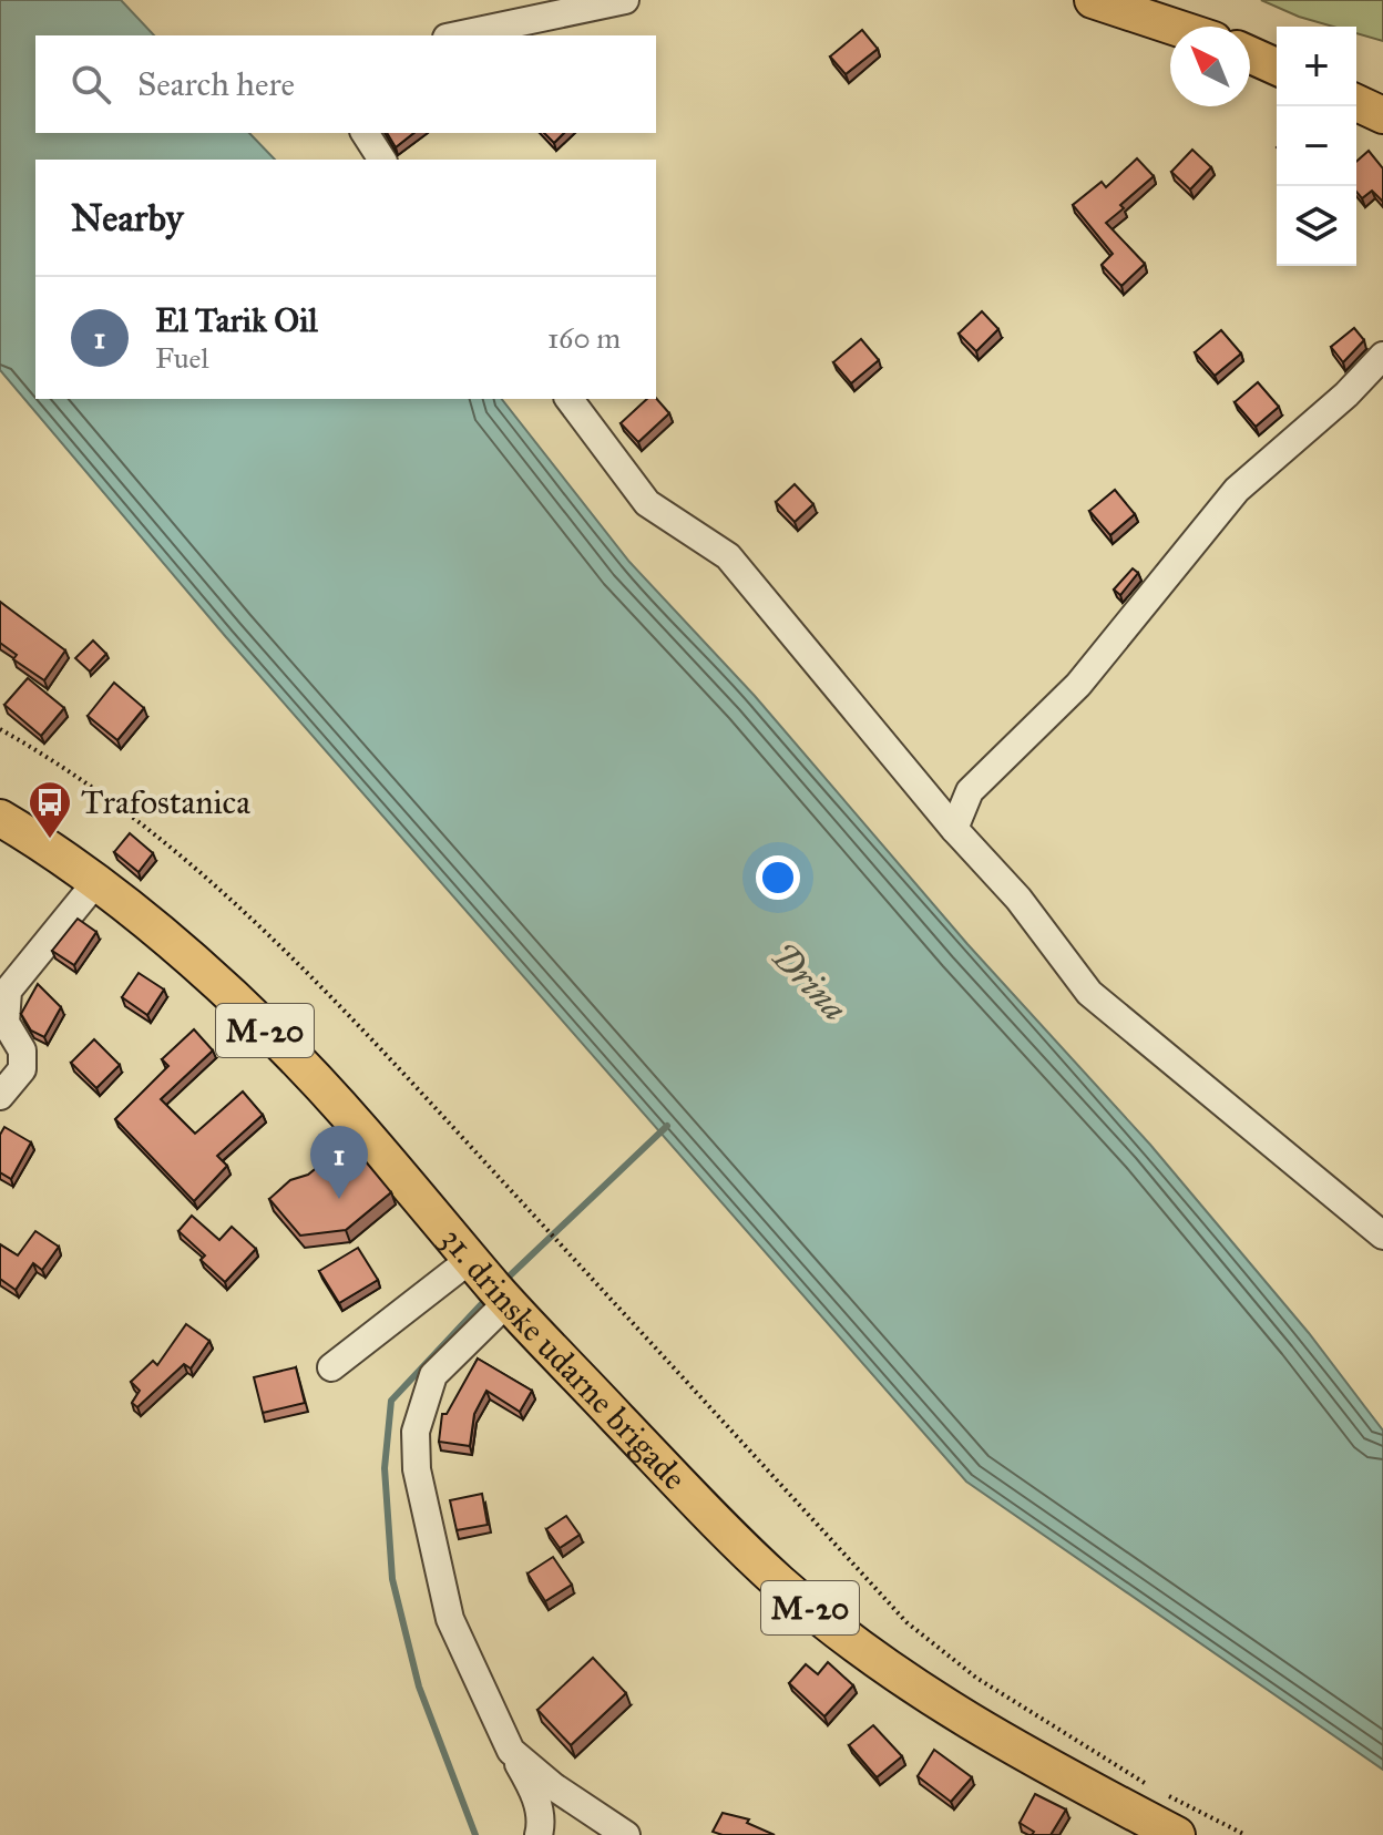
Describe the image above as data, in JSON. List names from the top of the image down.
{
  "streets": {
    "main road": ["M-20", "31. drinske udarne brigade"]
  },
  "water": ["Drina"],
  "places": {
    "bus stop": ["Trafostanica"]
  },
  "north": "top left",
  "page": {
    "map_buttons": ["+", "−"],
    "search": "Search here",
    "heading": "Nearby",
    "list": [
      {
        "mark": "1",
        "name": "El Tarik Oil",
        "note": "Fuel",
        "value": "160 m"
      }
    ],
    "pins": "1"
  }
}
